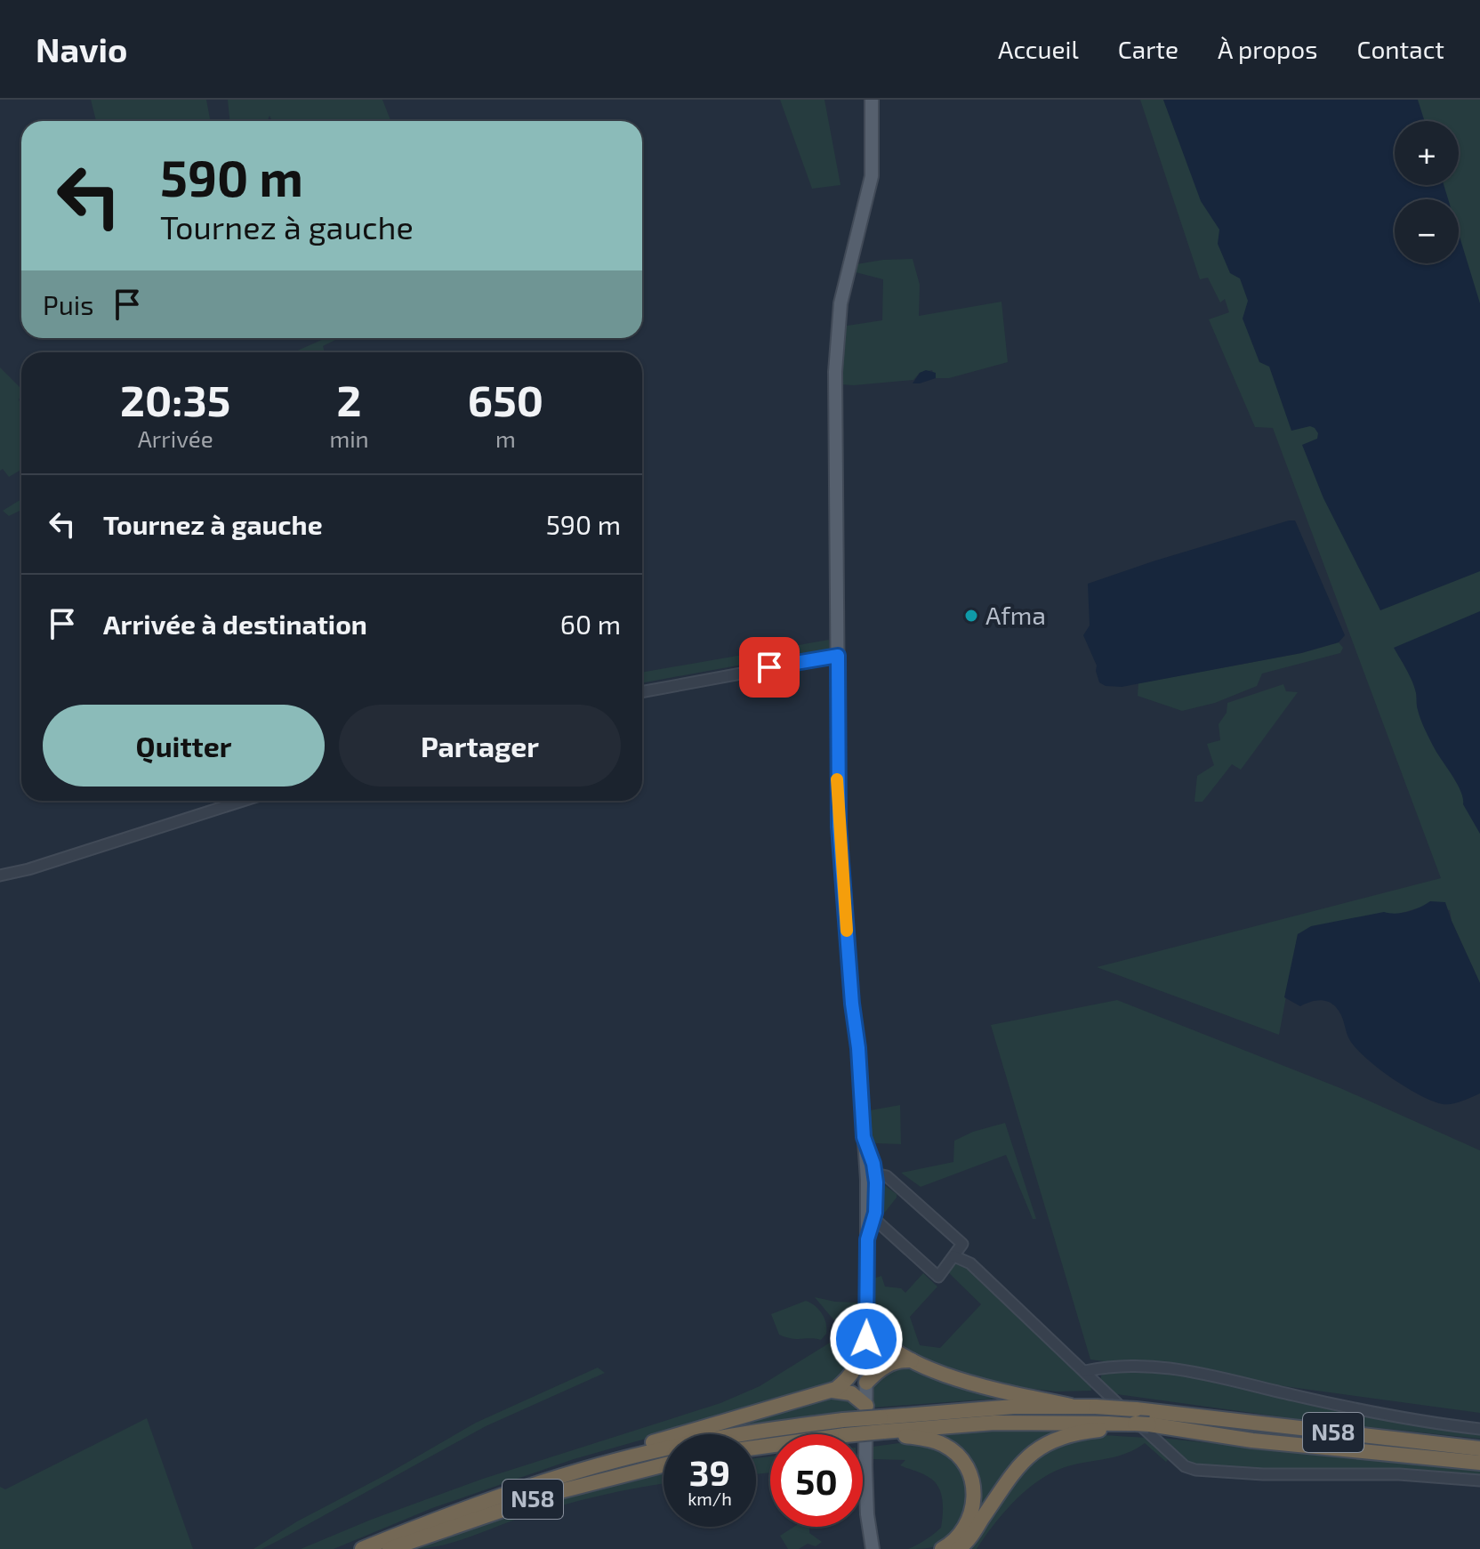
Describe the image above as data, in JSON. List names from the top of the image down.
{
  "streets": {
    "highway": ["N58"]
  },
  "places": ["Afma"],
  "page": {
    "header": "Navio",
    "nav": [
      "Accueil",
      "Carte",
      "À propos",
      "Contact"
    ],
    "map_buttons": ["+", "−"],
    "turn": ["590 m", "Tournez à gauche"],
    "then": "Puis",
    "eta": [
      "20:35",
      "Arrivée",
      "2",
      "min",
      "650",
      "m"
    ],
    "list": [
      {
        "name": "Tournez à gauche",
        "value": "590 m"
      },
      {
        "name": "Arrivée à destination",
        "value": "60 m"
      }
    ],
    "buttons": ["Quitter", "Partager"],
    "speed": "39 km/h",
    "limit": "50"
  }
}
